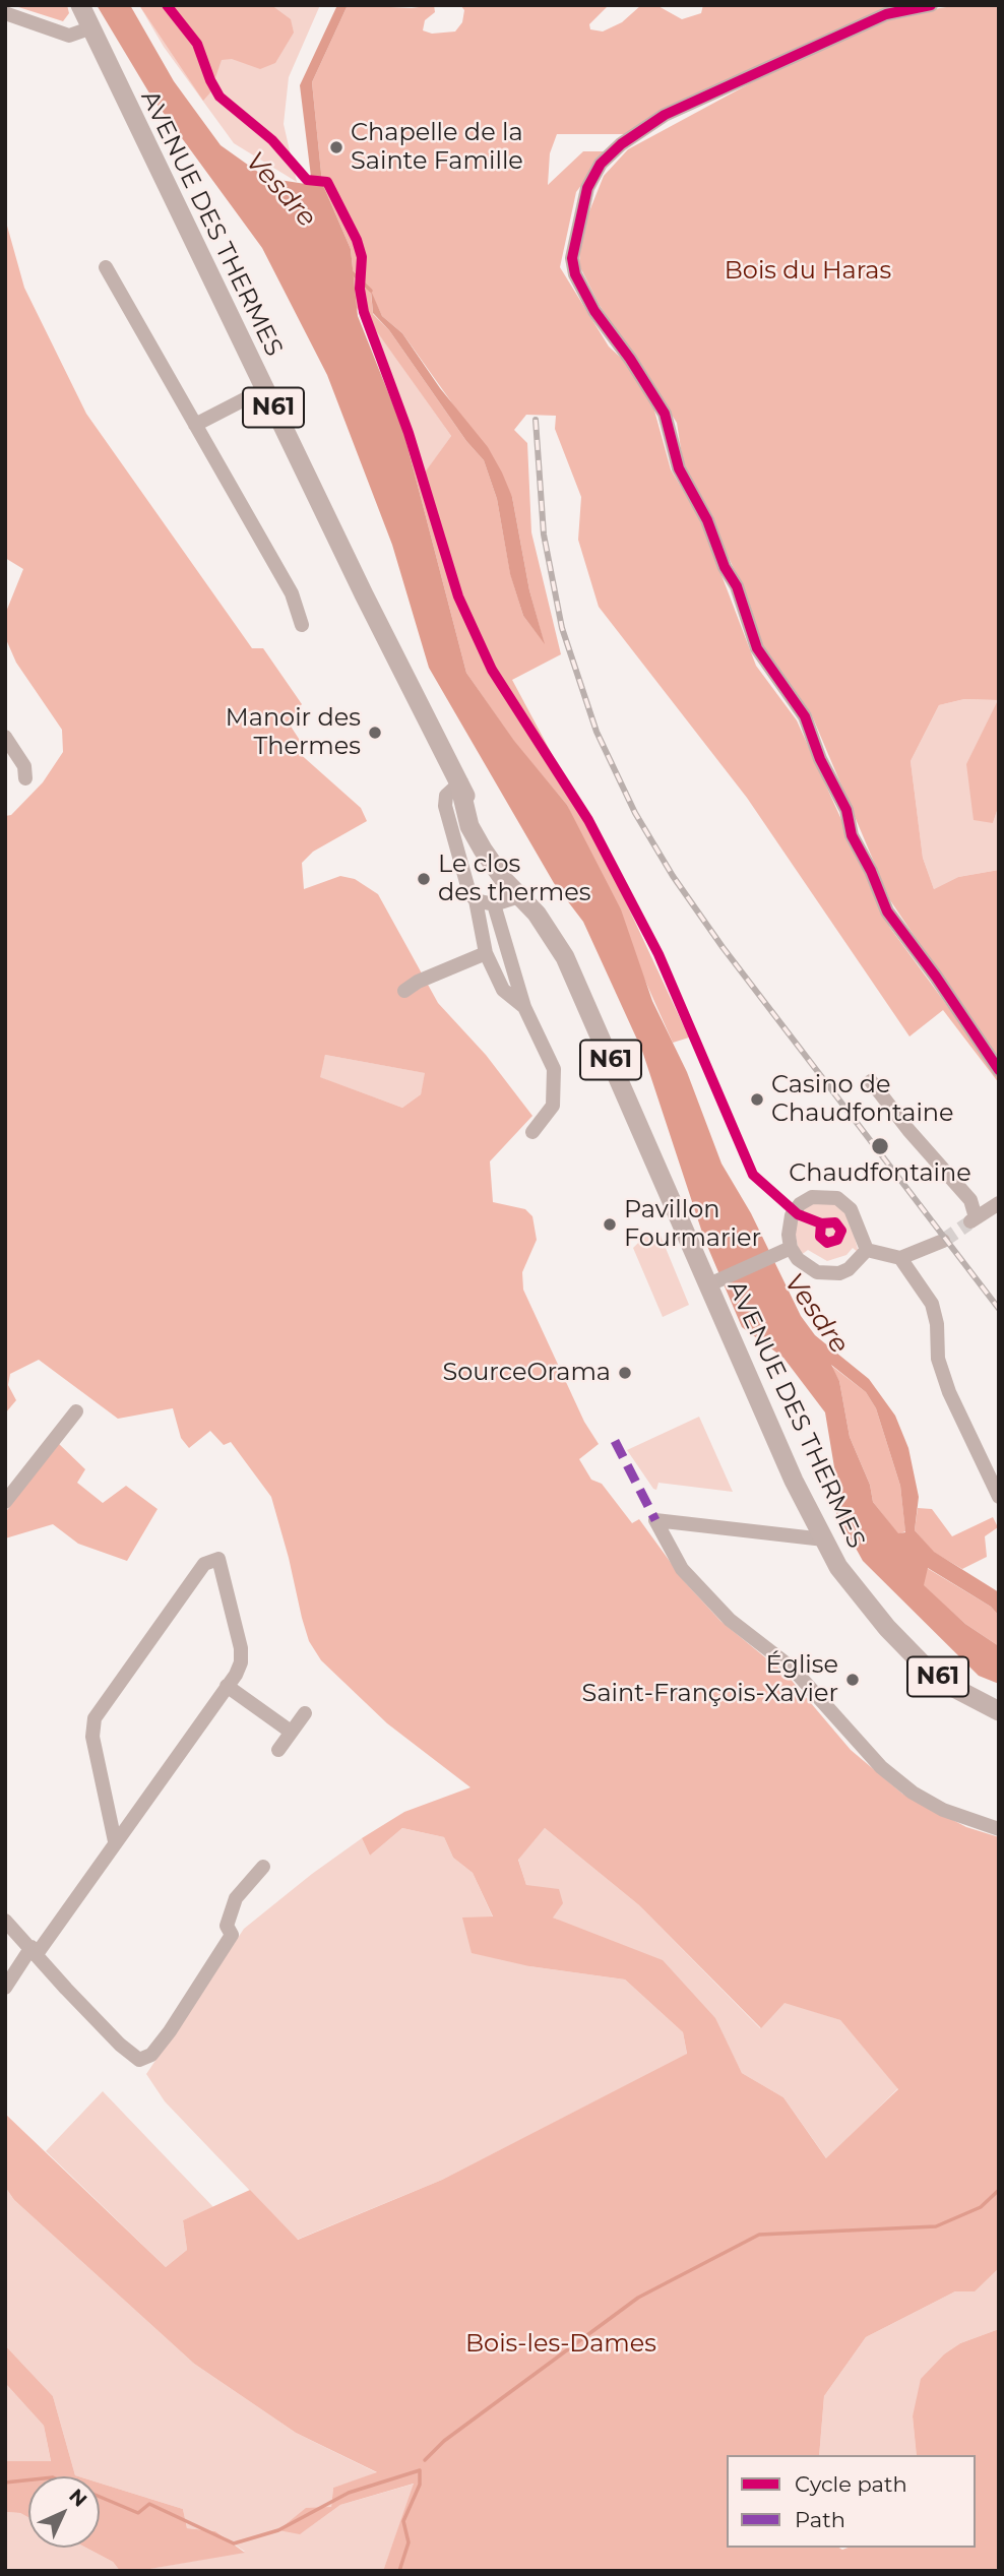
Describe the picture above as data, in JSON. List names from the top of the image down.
{
  "streets": {
    "main road": ["AVENUE DES THERMES", "N61"]
  },
  "crossings": [
    ["AVENUE DES THERMES", "N61"]
  ],
  "water": ["Vesdre"],
  "parks": ["Bois du Haras", "Bois-les-Dames"],
  "places": [
    "Chapelle de la Sainte Famille",
    "Manoir des Thermes",
    "Le clos des thermes",
    "Casino de Chaudfontaine",
    "Chaudfontaine",
    "Pavillon Fourmarier",
    "SourceOrama",
    "Église Saint-François-Xavier"
  ],
  "legend": ["Cycle path", "Path"],
  "north": "top right"
}
